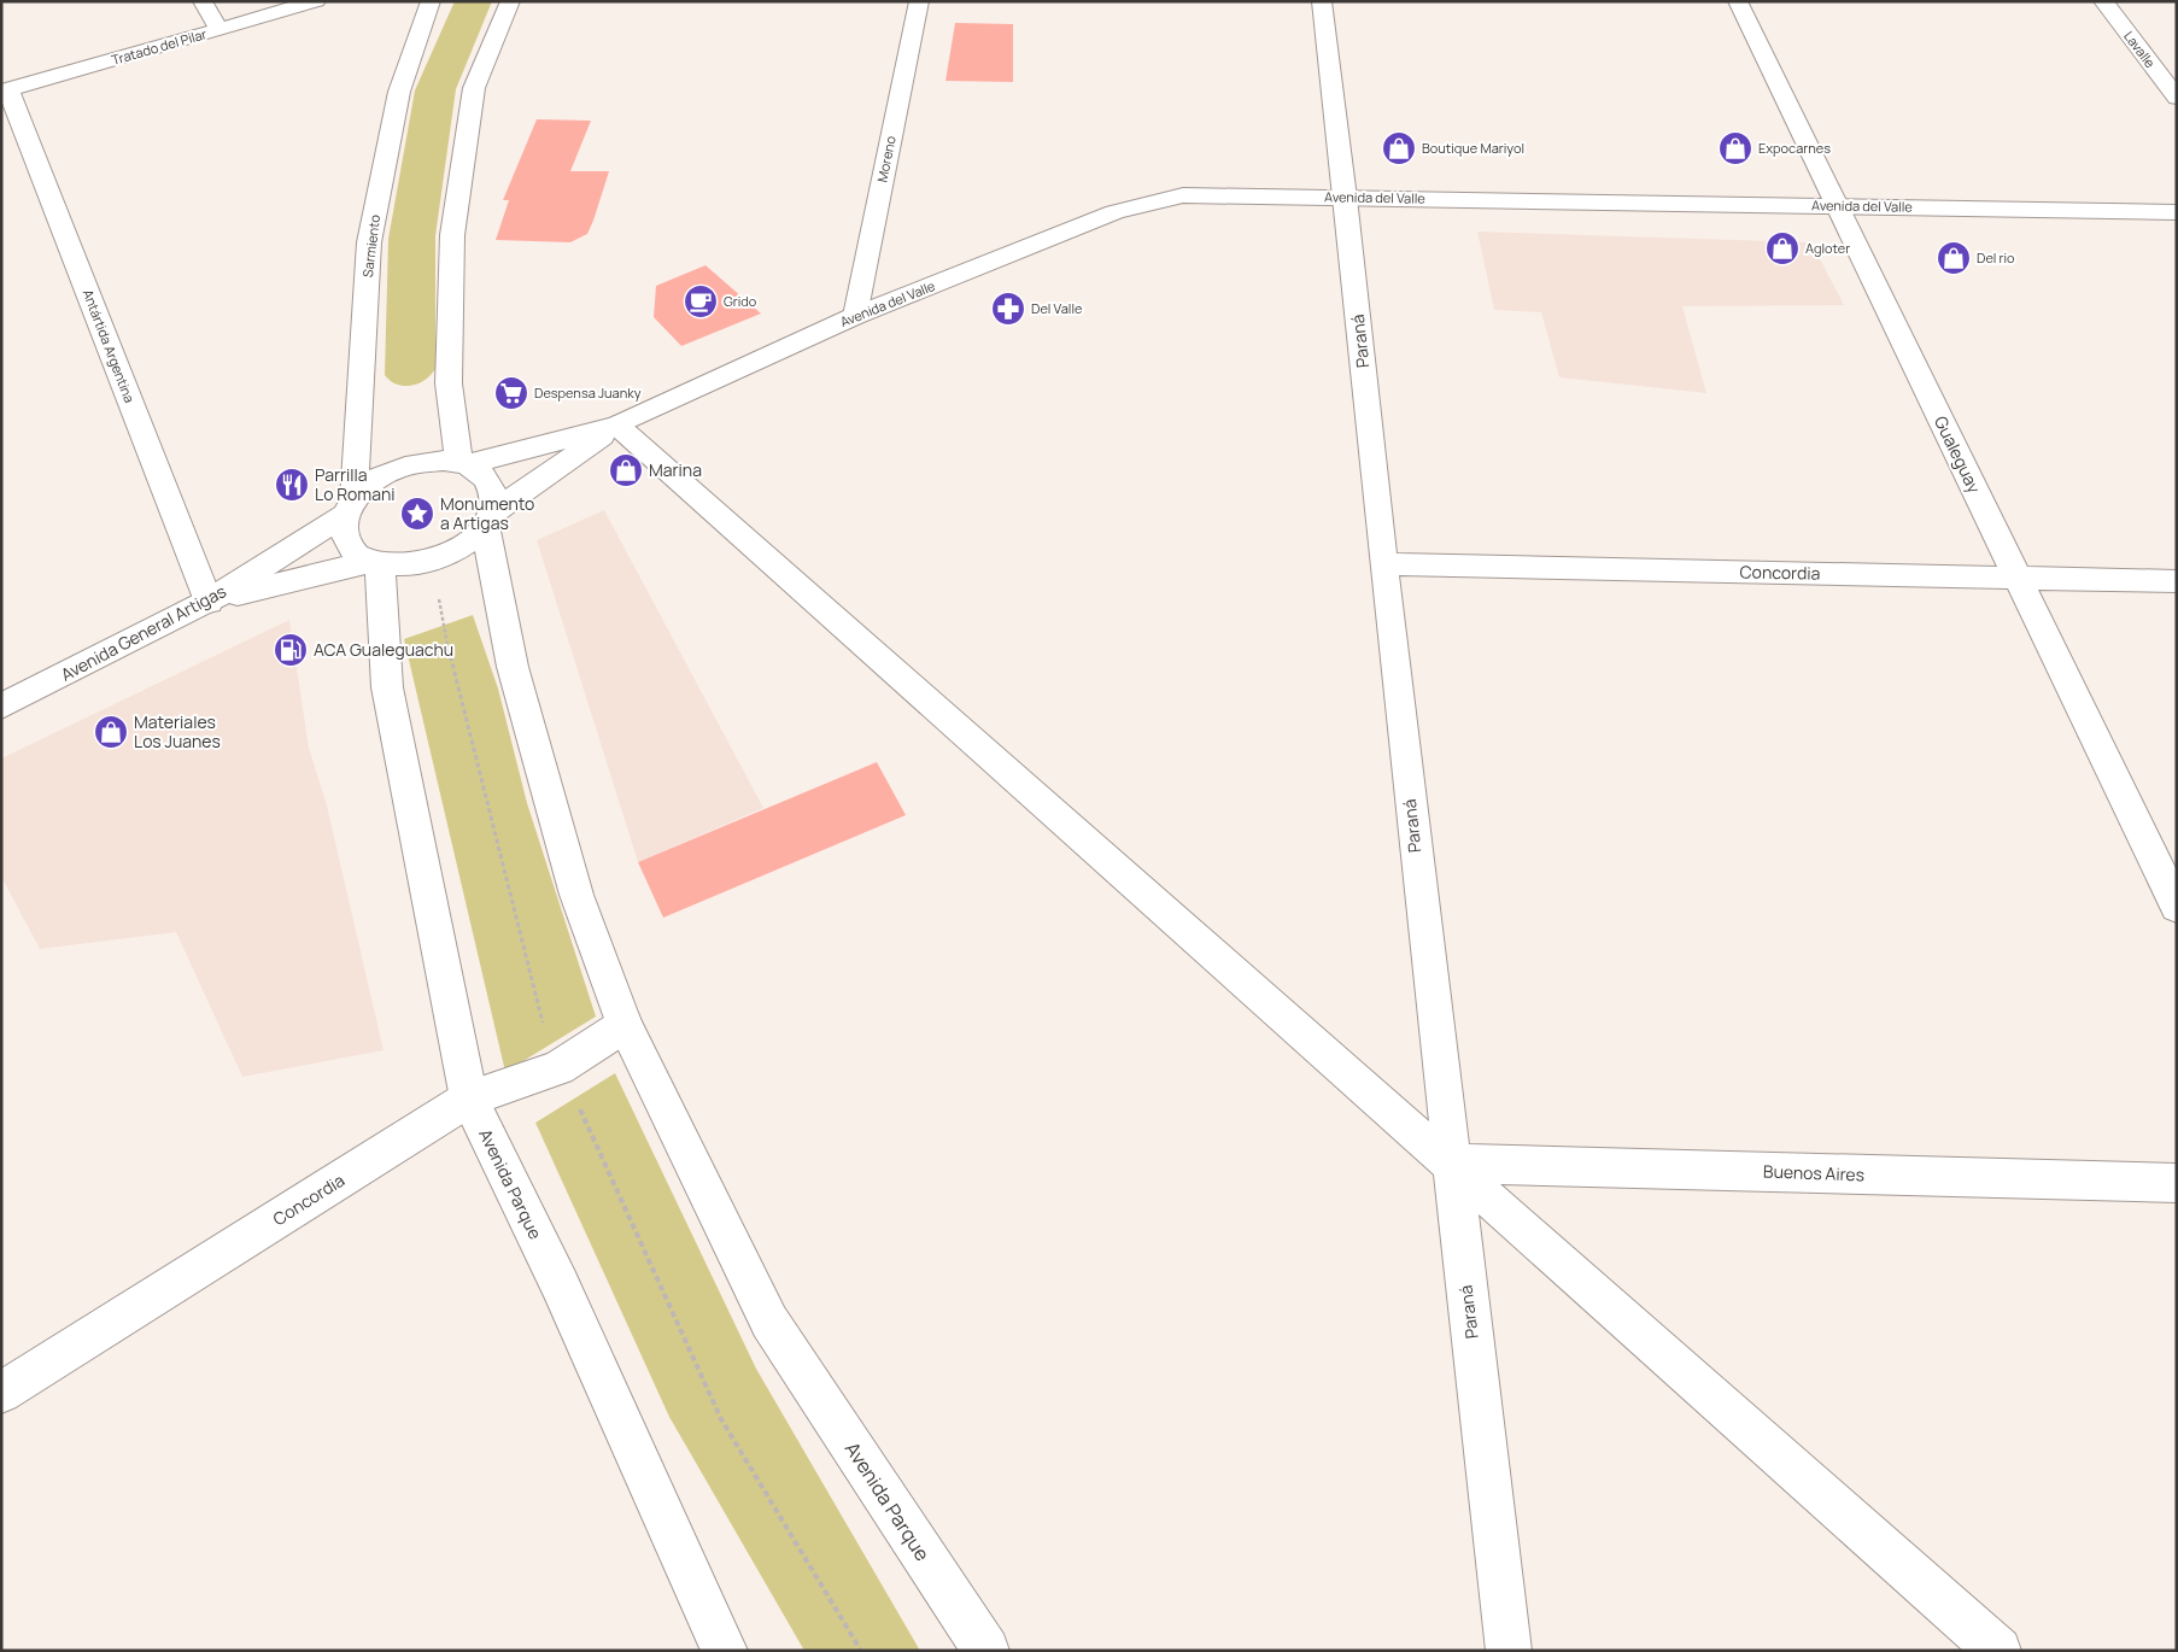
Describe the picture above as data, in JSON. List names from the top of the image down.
{
  "streets": {
    "street": [
      "Tratado del Pilar",
      "Lavalle",
      "Moreno",
      "Avenida del Valle",
      "Sarmiento",
      "Paraná",
      "Antártida Argentina",
      "Gualeguay",
      "Concordia",
      "Avenida General Artigas",
      "Buenos Aires",
      "Avenida Parque"
    ]
  },
  "crossings": [
    ["Tratado del Pilar", "Antártida Argentina"],
    ["Moreno", "Avenida del Valle"],
    ["Avenida del Valle", "Paraná"],
    ["Avenida del Valle", "Gualeguay"],
    ["Sarmiento", "Avenida General Artigas"],
    ["Sarmiento", "Avenida Parque"],
    ["Paraná", "Concordia"],
    ["Paraná", "Buenos Aires"],
    ["Antártida Argentina", "Avenida General Artigas"],
    ["Gualeguay", "Concordia"],
    ["Concordia", "Avenida Parque"],
    ["Avenida General Artigas", "Avenida Parque"]
  ],
  "places": {
    "shop": [
      "Boutique Mariyol",
      "Expocarnes",
      "Agloter",
      "Del rio",
      "Marina",
      "Materiales Los Juanes"
    ],
    "cafe": ["Grido"],
    "pharmacy": ["Del Valle"],
    "supermarket": ["Despensa Juanky"],
    "restaurant": ["Parrilla Lo Romani"],
    "place": ["Monumento a Artigas"],
    "fuel station": ["ACA Gualeguachu"]
  }
}
